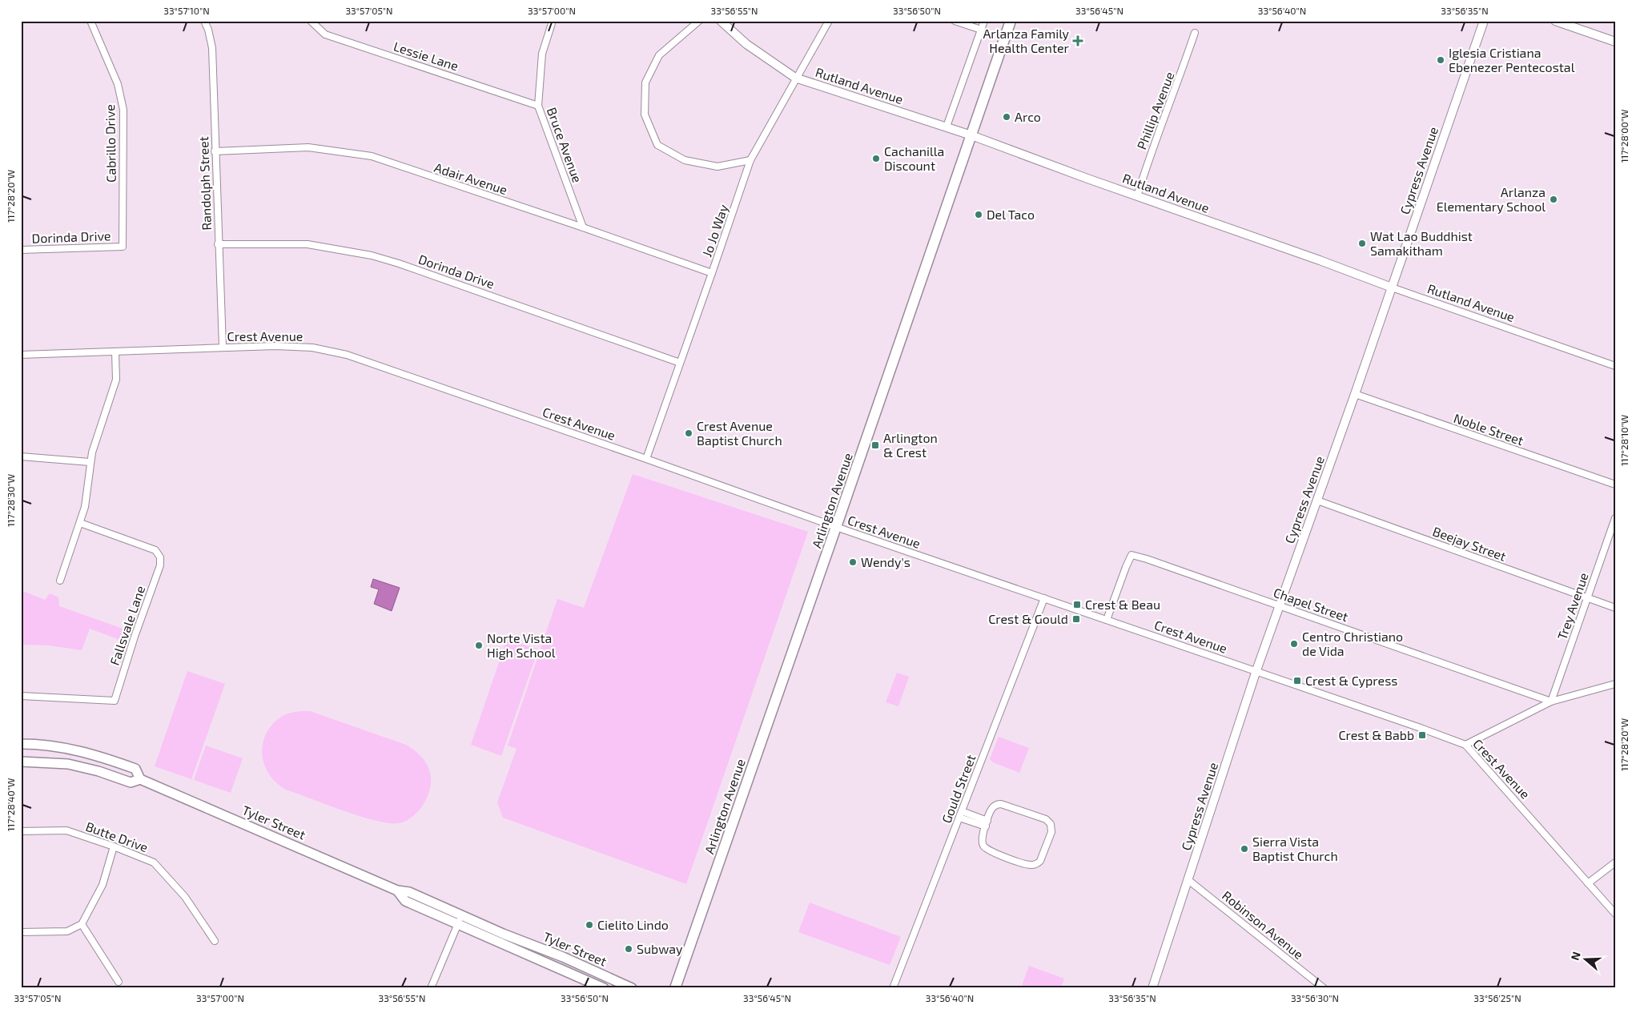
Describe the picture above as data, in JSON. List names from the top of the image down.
{
  "streets": {
    "main road": ["Arlington Avenue", "Tyler Street"],
    "street": [
      "Lessie Lane",
      "Rutland Avenue",
      "Phillip Avenue",
      "Cabrillo Drive",
      "Bruce Avenue",
      "Cypress Avenue",
      "Adair Avenue",
      "Randolph Street",
      "Jo Jo Way",
      "Dorinda Drive",
      "Crest Avenue",
      "Noble Street",
      "Beejay Street",
      "Chapel Street",
      "Trey Avenue",
      "Fallsvale Lane",
      "Gould Street",
      "Butte Drive",
      "Robinson Avenue"
    ]
  },
  "crossings": [
    ["Lessie Lane", "Bruce Avenue"],
    ["Rutland Avenue", "Phillip Avenue"],
    ["Rutland Avenue", "Cypress Avenue"],
    ["Rutland Avenue", "Jo Jo Way"],
    ["Rutland Avenue", "Arlington Avenue"],
    ["Cabrillo Drive", "Dorinda Drive"],
    ["Bruce Avenue", "Adair Avenue"],
    ["Cypress Avenue", "Crest Avenue"],
    ["Cypress Avenue", "Noble Street"],
    ["Cypress Avenue", "Beejay Street"],
    ["Cypress Avenue", "Chapel Street"],
    ["Cypress Avenue", "Robinson Avenue"],
    ["Adair Avenue", "Randolph Street"],
    ["Adair Avenue", "Jo Jo Way"],
    ["Randolph Street", "Dorinda Drive"],
    ["Randolph Street", "Crest Avenue"],
    ["Jo Jo Way", "Dorinda Drive"],
    ["Jo Jo Way", "Crest Avenue"],
    ["Crest Avenue", "Arlington Avenue"],
    ["Crest Avenue", "Chapel Street"],
    ["Crest Avenue", "Gould Street"],
    ["Beejay Street", "Trey Avenue"],
    ["Chapel Street", "Trey Avenue"]
  ],
  "places": {
    "health": ["Arlanza Family Health Center"],
    "other": [
      "Iglesia Cristiana Ebenezer Pentecostal",
      "Arco",
      "Cachanilla Discount",
      "Arlanza Elementary School",
      "Del Taco",
      "Wat Lao Buddhist Samakitham",
      "Crest Avenue Baptist Church",
      "Wendy's",
      "Centro Christiano de Vida",
      "Norte Vista High School",
      "Sierra Vista Baptist Church",
      "Cielito Lindo",
      "Subway"
    ],
    "transit": [
      "Arlington & Crest",
      "Crest & Beau",
      "Crest & Gould",
      "Crest & Cypress",
      "Crest & Babb"
    ]
  },
  "north": "left",
  "coordinates": [
    "33°57'10\"N",
    "33°57'05\"N",
    "33°57'00\"N",
    "33°56'55\"N",
    "33°56'50\"N",
    "33°56'45\"N",
    "33°56'40\"N",
    "33°56'35\"N",
    "117°28'00\"W",
    "117°28'20\"W",
    "117°28'10\"W",
    "117°28'30\"W",
    "117°28'40\"W",
    "33°56'30\"N",
    "33°56'25\"N"
  ]
}
